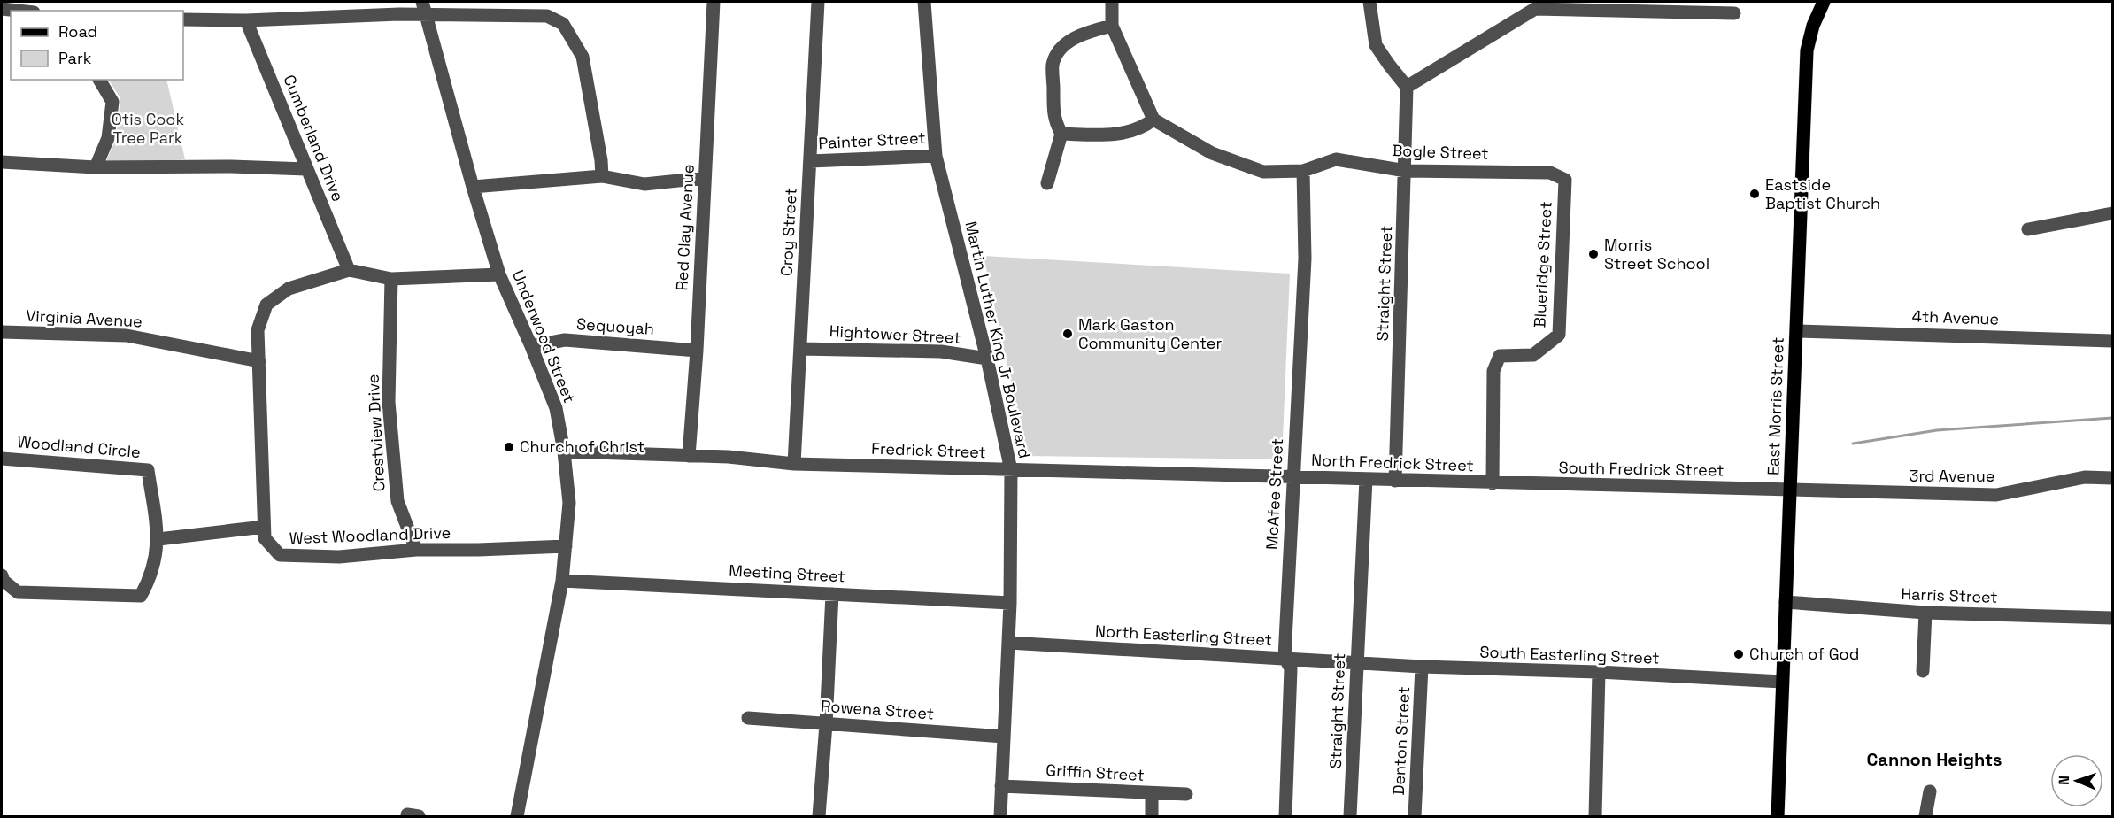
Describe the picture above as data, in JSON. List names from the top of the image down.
{
  "streets": {
    "main road": ["East Morris Street"],
    "street": [
      "Cumberland Drive",
      "Painter Street",
      "Bogle Street",
      "Red Clay Avenue",
      "Croy Street",
      "Blueridge Street",
      "Straight Street",
      "4th Avenue",
      "Virginia Avenue",
      "Sequoyah",
      "Hightower Street",
      "Underwood Street",
      "Martin Luther King Jr Boulevard",
      "Crestview Drive",
      "Woodland Circle",
      "Fredrick Street",
      "North Fredrick Street",
      "South Fredrick Street",
      "3rd Avenue",
      "McAfee Street",
      "West Woodland Drive",
      "Meeting Street",
      "Harris Street",
      "North Easterling Street",
      "South Easterling Street",
      "Rowena Street",
      "Denton Street",
      "Griffin Street"
    ]
  },
  "crossings": [
    ["Cumberland Drive", "West Woodland Drive"],
    ["Painter Street", "Croy Street"],
    ["Painter Street", "Martin Luther King Jr Boulevard"],
    ["Bogle Street", "Blueridge Street"],
    ["Bogle Street", "Straight Street"],
    ["Bogle Street", "McAfee Street"],
    ["Red Clay Avenue", "Sequoyah"],
    ["Red Clay Avenue", "Fredrick Street"],
    ["Croy Street", "Hightower Street"],
    ["Croy Street", "Fredrick Street"],
    ["Blueridge Street", "North Fredrick Street"],
    ["Blueridge Street", "South Fredrick Street"],
    ["Straight Street", "North Fredrick Street"],
    ["Straight Street", "North Easterling Street"],
    ["Straight Street", "South Easterling Street"],
    ["4th Avenue", "East Morris Street"],
    ["Virginia Avenue", "West Woodland Drive"],
    ["Sequoyah", "Underwood Street"],
    ["Hightower Street", "Martin Luther King Jr Boulevard"],
    ["Underwood Street", "Fredrick Street"],
    ["Underwood Street", "West Woodland Drive"],
    ["Underwood Street", "Meeting Street"],
    ["Martin Luther King Jr Boulevard", "Fredrick Street"],
    ["Martin Luther King Jr Boulevard", "Meeting Street"],
    ["Martin Luther King Jr Boulevard", "North Easterling Street"],
    ["Martin Luther King Jr Boulevard", "Rowena Street"],
    ["Martin Luther King Jr Boulevard", "Griffin Street"],
    ["East Morris Street", "South Fredrick Street"],
    ["East Morris Street", "3rd Avenue"],
    ["East Morris Street", "Harris Street"],
    ["East Morris Street", "South Easterling Street"],
    ["Crestview Drive", "West Woodland Drive"],
    ["Fredrick Street", "North Fredrick Street"],
    ["Fredrick Street", "McAfee Street"],
    ["North Fredrick Street", "South Fredrick Street"],
    ["North Fredrick Street", "McAfee Street"],
    ["South Fredrick Street", "3rd Avenue"],
    ["McAfee Street", "North Easterling Street"],
    ["North Easterling Street", "South Easterling Street"],
    ["South Easterling Street", "Denton Street"]
  ],
  "districts": ["Cannon Heights"],
  "parks": ["Otis Cook Tree Park"],
  "places": [
    "Eastside Baptist Church",
    "Morris Street School",
    "Mark Gaston Community Center",
    "Church of Christ",
    "Church of God"
  ],
  "legend": ["Road", "Park"],
  "north": "left"
}
